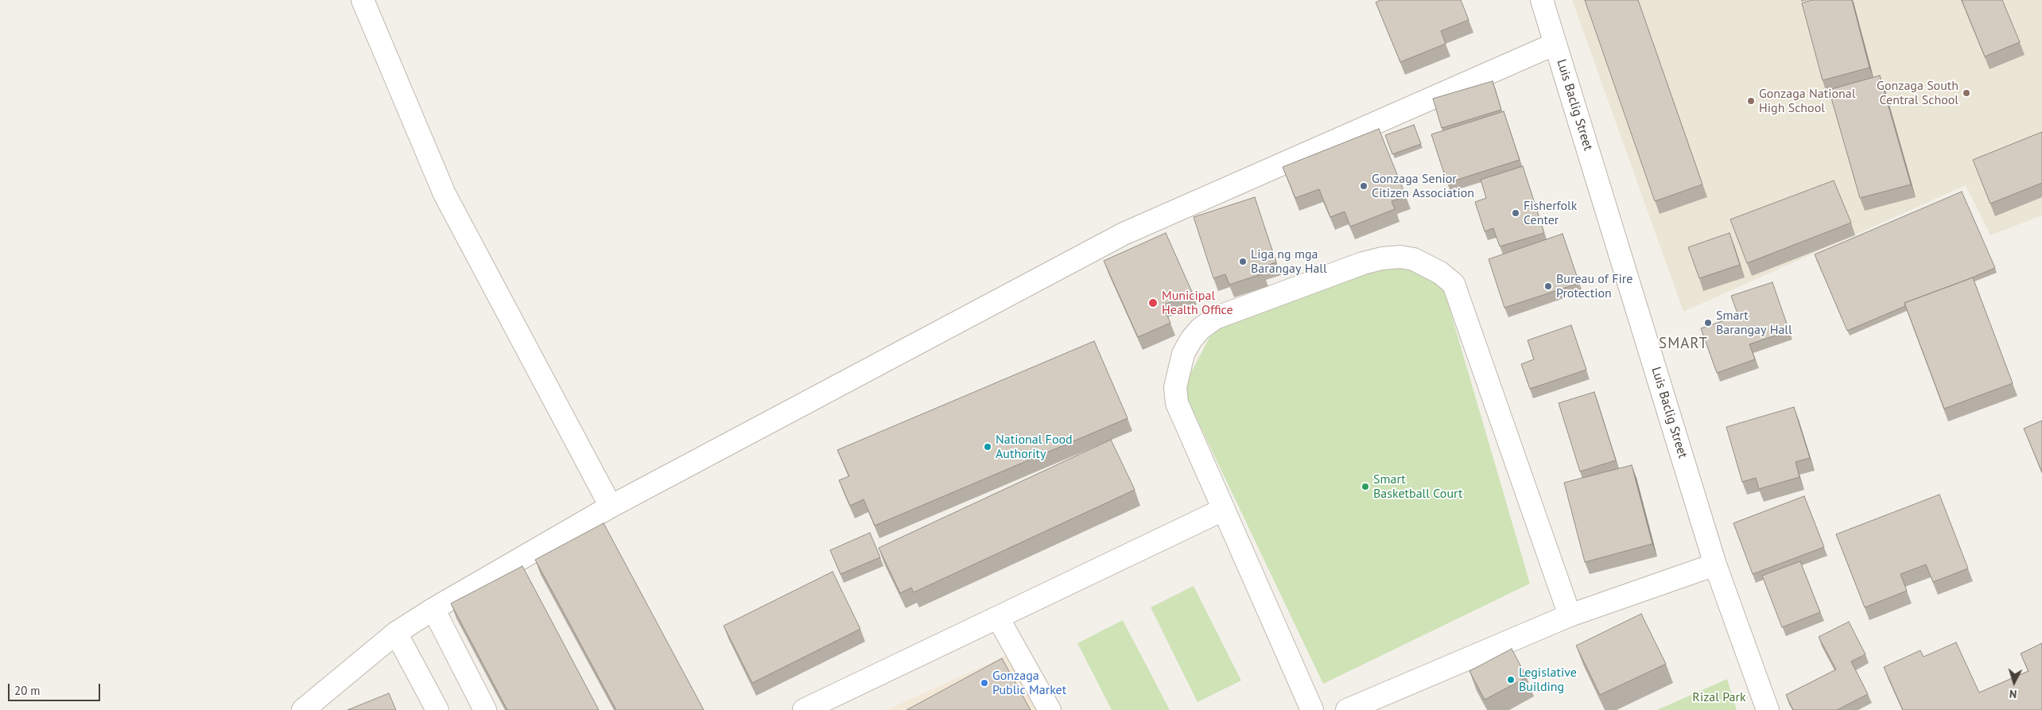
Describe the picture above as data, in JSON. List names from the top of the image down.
{
  "streets": {
    "street": ["Luis Baclig Street"]
  },
  "districts": ["SMART"],
  "parks": ["Rizal Park"],
  "places": [
    "Gonzaga South Central School",
    "Gonzaga National High School",
    "Gonzaga Senior Citizen Association",
    "Fisherfolk Center",
    "Liga ng mga Barangay Hall",
    "Bureau of Fire Protection",
    "Municipal Health Office",
    "Smart Barangay Hall",
    "National Food Authority",
    "Smart Basketball Court",
    "Legislative Building",
    "Gonzaga Public Market"
  ],
  "scale_bar": "20 m",
  "north": "bottom"
}
